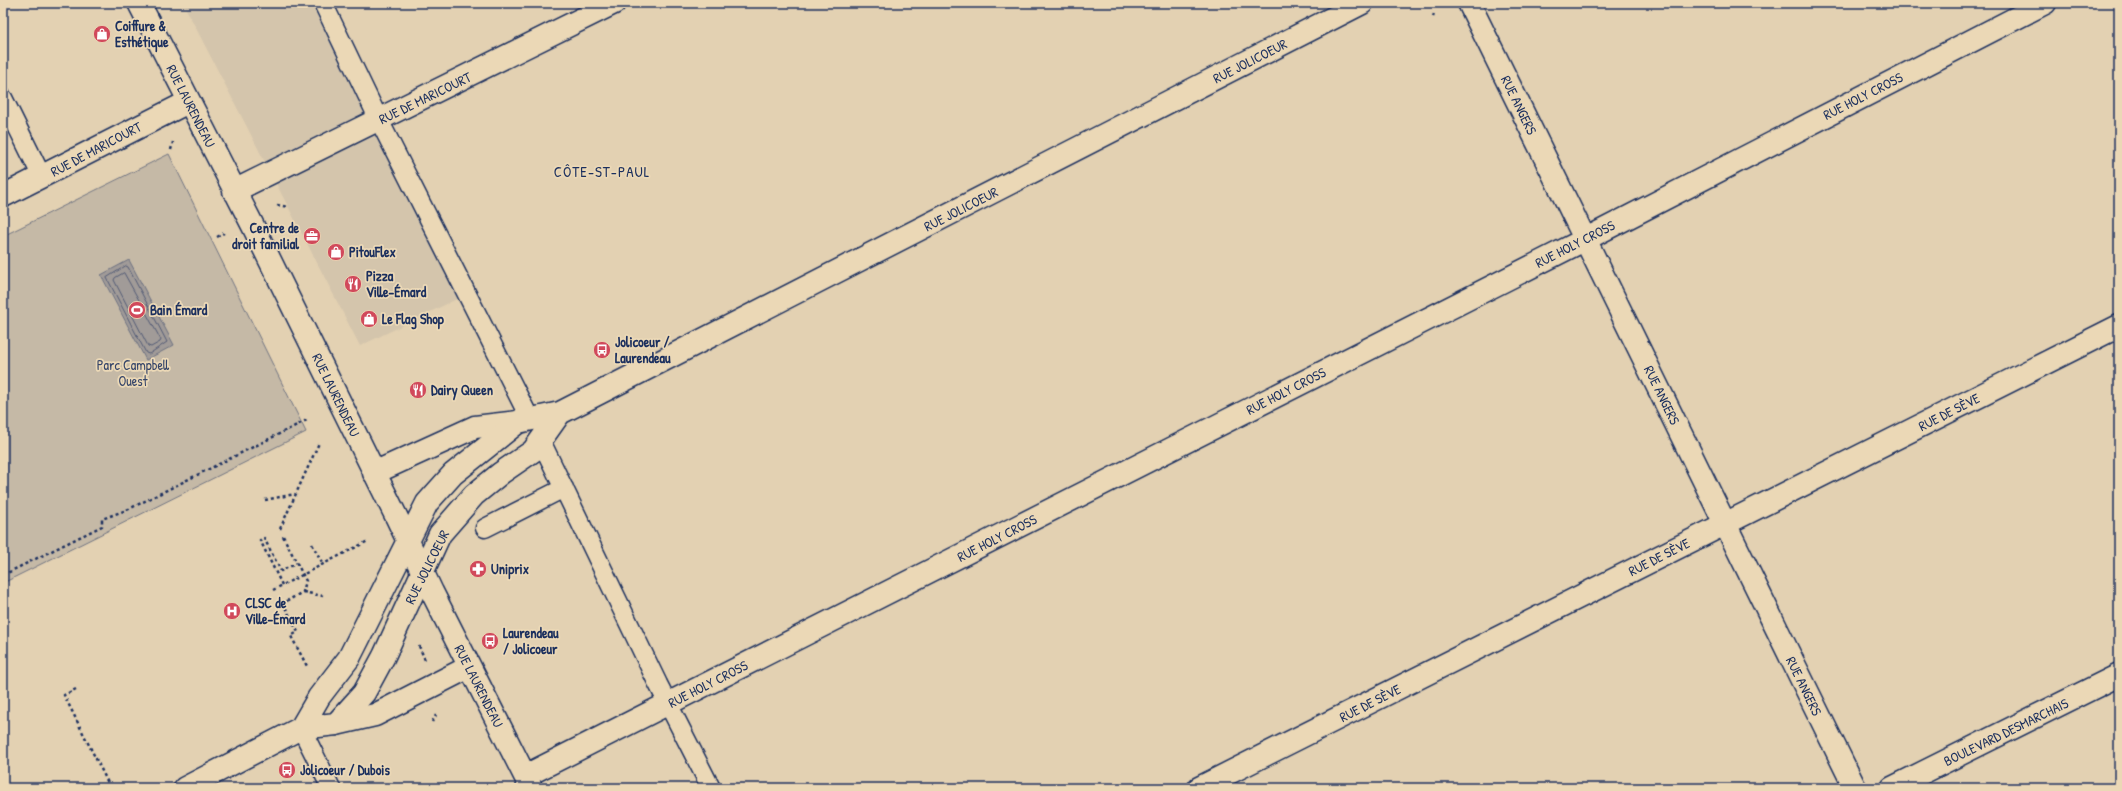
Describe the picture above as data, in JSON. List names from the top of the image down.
{
  "streets": {
    "street": [
      "RUE JOLICOEUR",
      "RUE HOLY CROSS",
      "RUE DE MARICOURT",
      "RUE ANGERS",
      "RUE LAURENDEAU",
      "RUE DE SÈVE",
      "BOULEVARD DESMARCHAIS"
    ]
  },
  "crossings": [
    ["RUE JOLICOEUR", "RUE LAURENDEAU"],
    ["RUE HOLY CROSS", "RUE ANGERS"],
    ["RUE HOLY CROSS", "RUE LAURENDEAU"],
    ["RUE DE MARICOURT", "RUE LAURENDEAU"],
    ["RUE ANGERS", "RUE DE SÈVE"]
  ],
  "districts": ["CÔTE-ST-PAUL"],
  "parks": ["Parc Campbell Ouest"],
  "places": {
    "shop": ["Coiffure & Esthétique", "PitouFlex", "Le Flag Shop"],
    "office": ["Centre de droit familial"],
    "restaurant": ["Pizza Ville-Émard", "Dairy Queen"],
    "sports": ["Bain Émard"],
    "bus stop": ["Jolicoeur / Laurendeau", "Laurendeau / Jolicoeur", "Jolicoeur / Dubois"],
    "pharmacy": ["Uniprix"],
    "hospital": ["CLSC de Ville-Émard"]
  }
}
